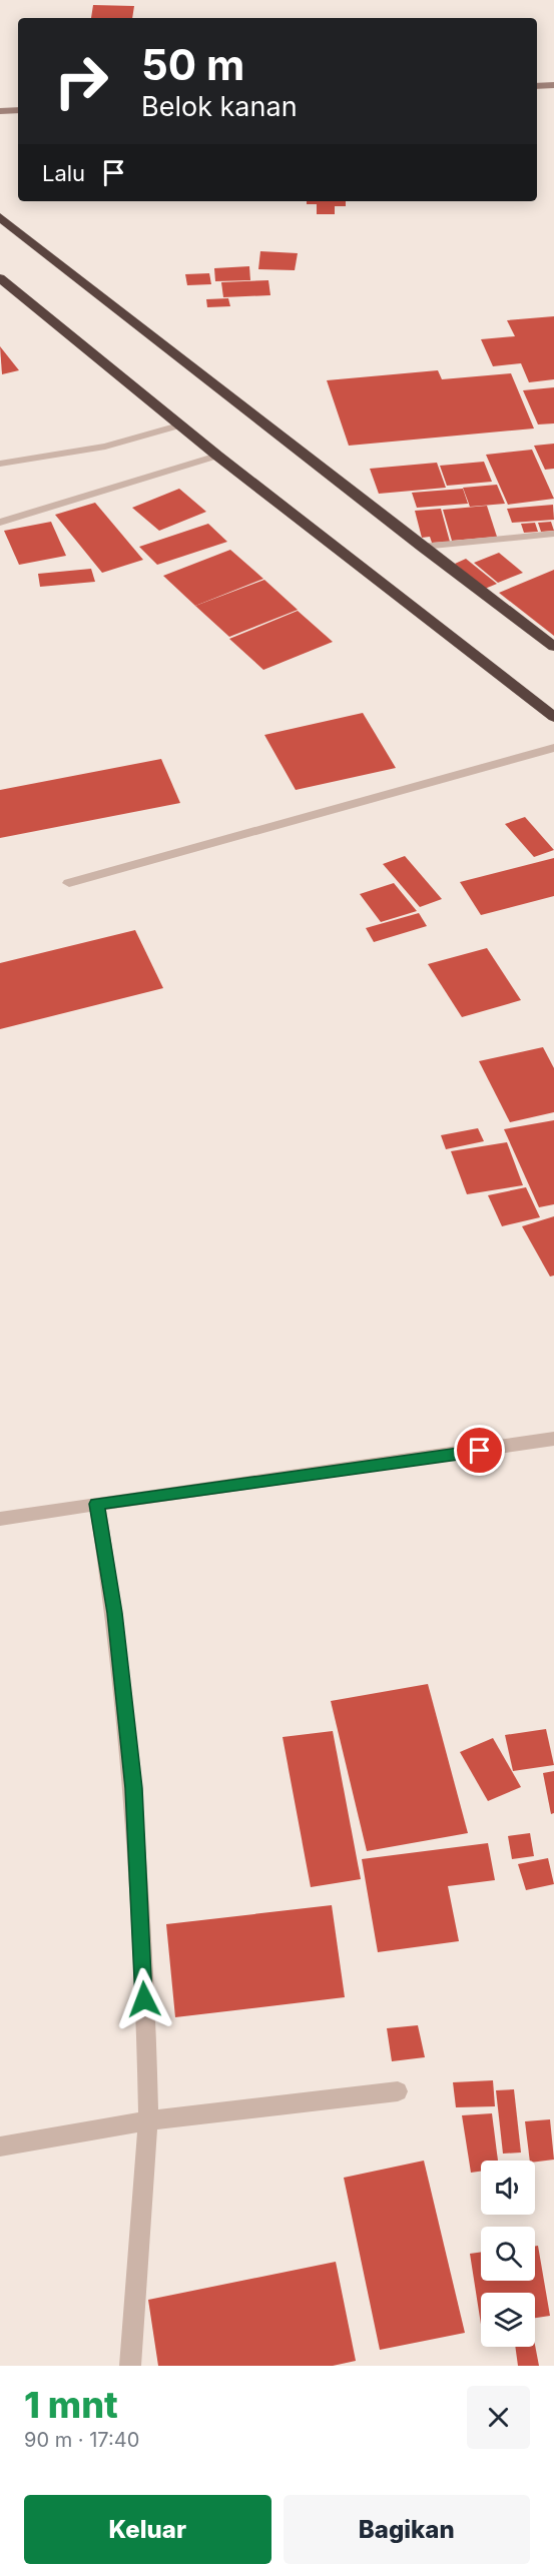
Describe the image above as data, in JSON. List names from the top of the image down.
{
  "page": {
    "turn": ["50 m", "Belok kanan"],
    "then": "Lalu",
    "heading": ["1 mnt", "90 m · 17:40"],
    "buttons": ["Keluar", "Bagikan"]
  }
}
